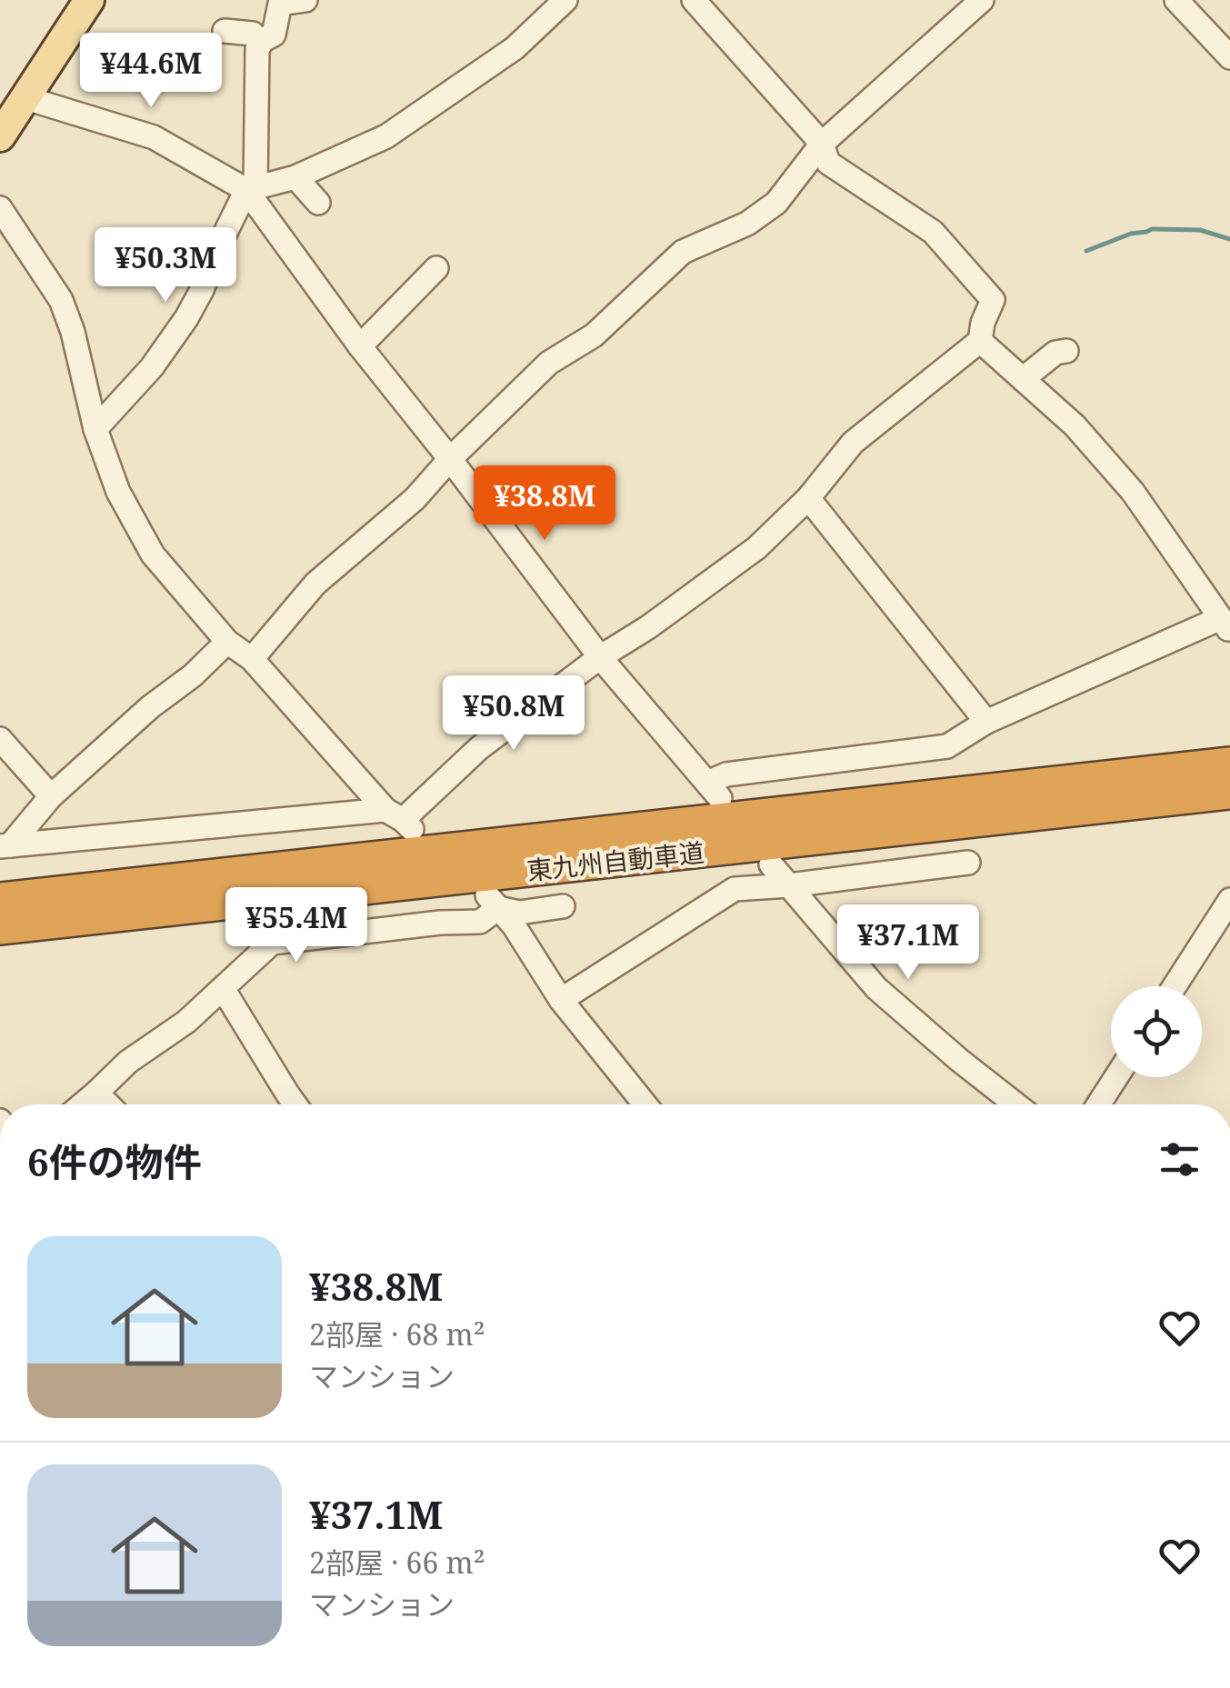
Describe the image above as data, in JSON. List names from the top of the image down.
{
  "streets": {
    "highway": ["東九州自動車道"]
  },
  "page": {
    "price": [
      "¥44.6M",
      "¥50.3M",
      "¥38.8M",
      "¥50.8M",
      "¥55.4M",
      "¥37.1M"
    ],
    "heading": "6件の物件",
    "list": [
      {
        "name": "¥38.8M",
        "note": "2部屋 · 68 m² · マンション"
      },
      {
        "name": "¥37.1M",
        "note": "2部屋 · 66 m² · マンション"
      }
    ]
  }
}
